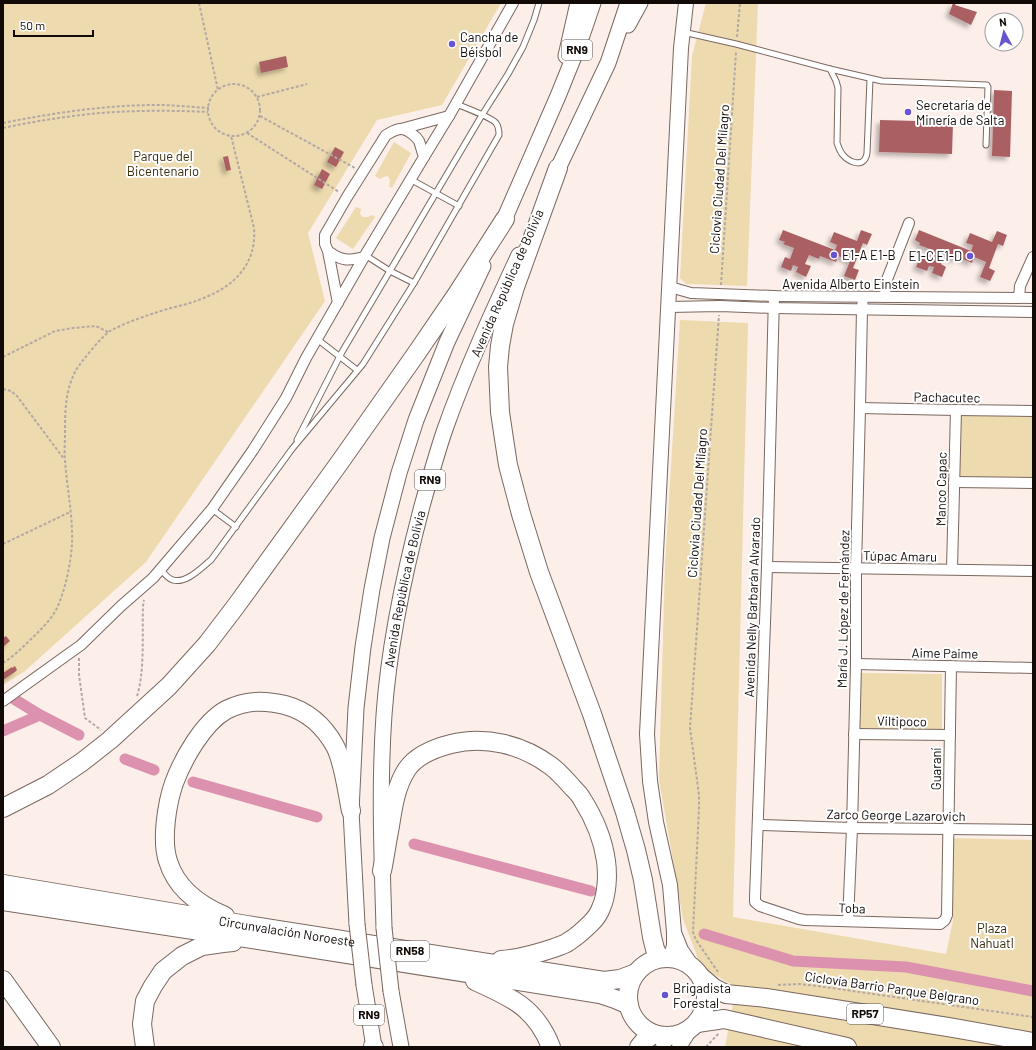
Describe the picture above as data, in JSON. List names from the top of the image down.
{
  "streets": {
    "highway": ["Circunvalación Noroeste", "RN58", "RP57"],
    "main road": ["RN9", "Avenida República de Bolivia"],
    "street": [
      "Avenida Alberto Einstein",
      "Pachacutec",
      "Manco Capac",
      "Túpac Amaru",
      "Avenida Nelly Barbarán Alvarado",
      "María J. López de Fernández",
      "Aime Paime",
      "Viltipoco",
      "Guaraní",
      "Zarco George Lazarovich",
      "Toba"
    ],
    "path": ["Ciclovia Ciudad Del Milagro", "Ciclovía Barrio Parque Belgrano"]
  },
  "crossings": [
    ["Ciclovia Ciudad Del Milagro", "Avenida Alberto Einstein"],
    ["Avenida Alberto Einstein", "Avenida Nelly Barbarán Alvarado"],
    ["Avenida Alberto Einstein", "María J. López de Fernández"],
    ["Pachacutec", "Manco Capac"],
    ["Pachacutec", "María J. López de Fernández"],
    ["Manco Capac", "Túpac Amaru"],
    ["Túpac Amaru", "Avenida Nelly Barbarán Alvarado"],
    ["Túpac Amaru", "María J. López de Fernández"],
    ["Avenida Nelly Barbarán Alvarado", "Zarco George Lazarovich"],
    ["Avenida Nelly Barbarán Alvarado", "Toba"],
    ["María J. López de Fernández", "Aime Paime"],
    ["María J. López de Fernández", "Viltipoco"],
    ["María J. López de Fernández", "Zarco George Lazarovich"],
    ["María J. López de Fernández", "Toba"],
    ["Aime Paime", "Guaraní"],
    ["Viltipoco", "Guaraní"],
    ["Guaraní", "Zarco George Lazarovich"],
    ["Guaraní", "Toba"],
    ["Circunvalación Noroeste", "RN58"],
    ["RN58", "RP57"]
  ],
  "parks": ["Parque del Bicentenario", "Plaza Nahuatl"],
  "places": [
    "Cancha de Béisbol",
    "Secretaría de Minería de Salta",
    "E1-A E1-B",
    "E1-C E1-D",
    "Brigadista Forestal"
  ],
  "scale_bar": "50 m",
  "north": "top"
}
